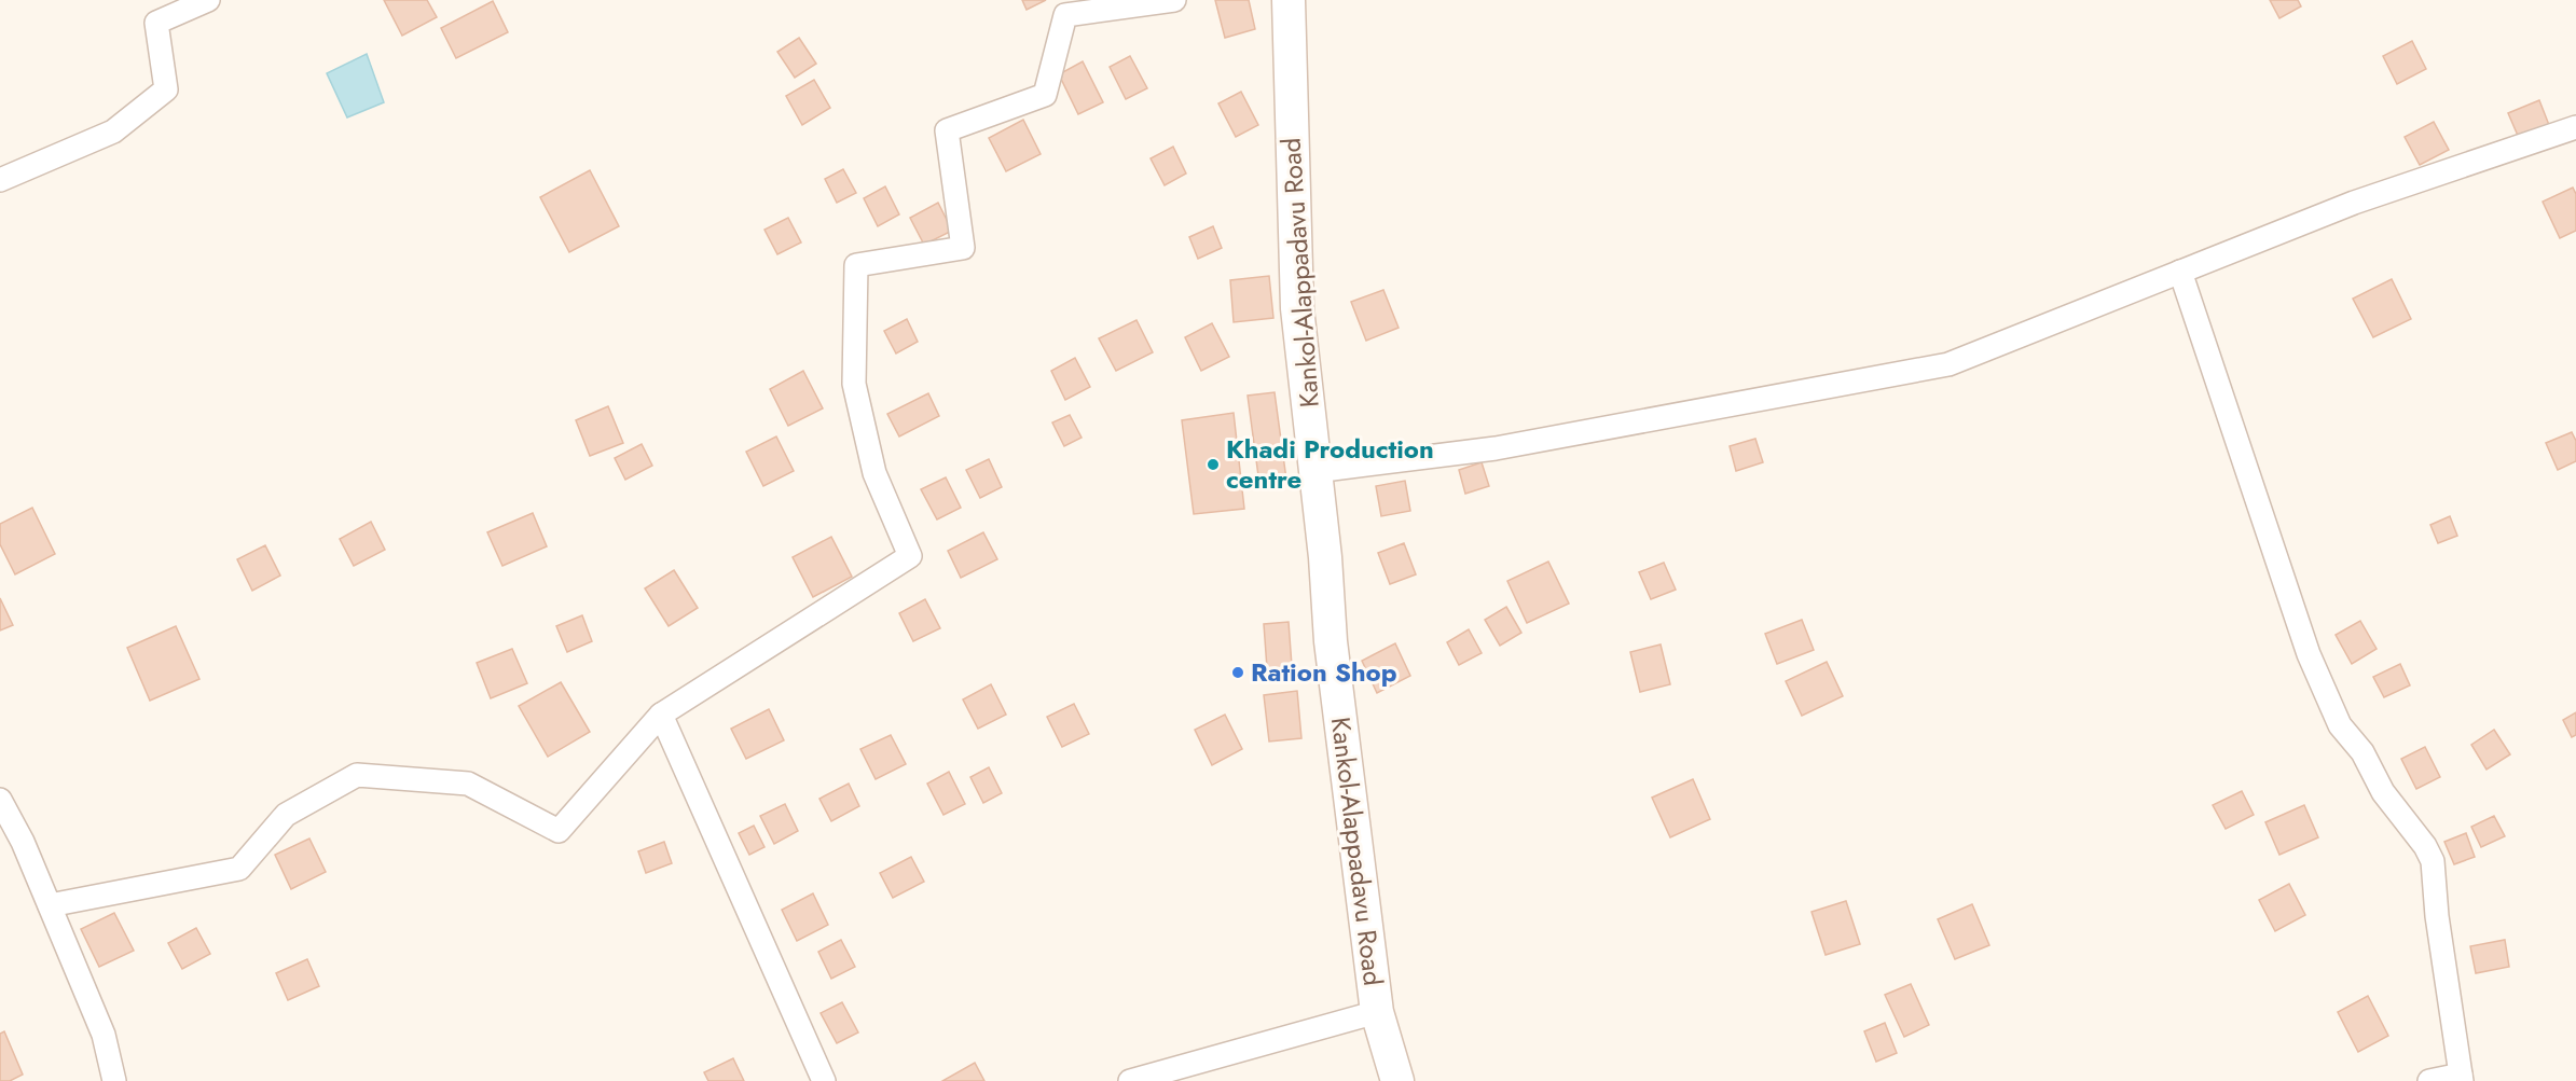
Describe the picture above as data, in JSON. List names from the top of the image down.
{
  "streets": {
    "main road": ["Kankol-Alappadavu Road"]
  },
  "places": ["Khadi Production centre", "Ration Shop"]
}
